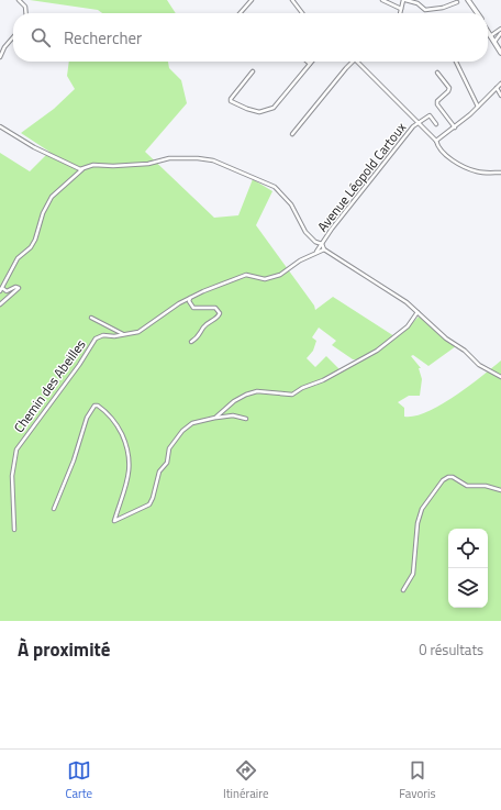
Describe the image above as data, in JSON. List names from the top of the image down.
{
  "streets": {
    "street": ["Avenue Léopold Cartoux", "Chemin des Abeilles"]
  },
  "page": {
    "search": "Rechercher",
    "heading": ["À proximité", "0 résultats"],
    "nav": ["Carte", "Itinéraire", "Favoris"]
  }
}
